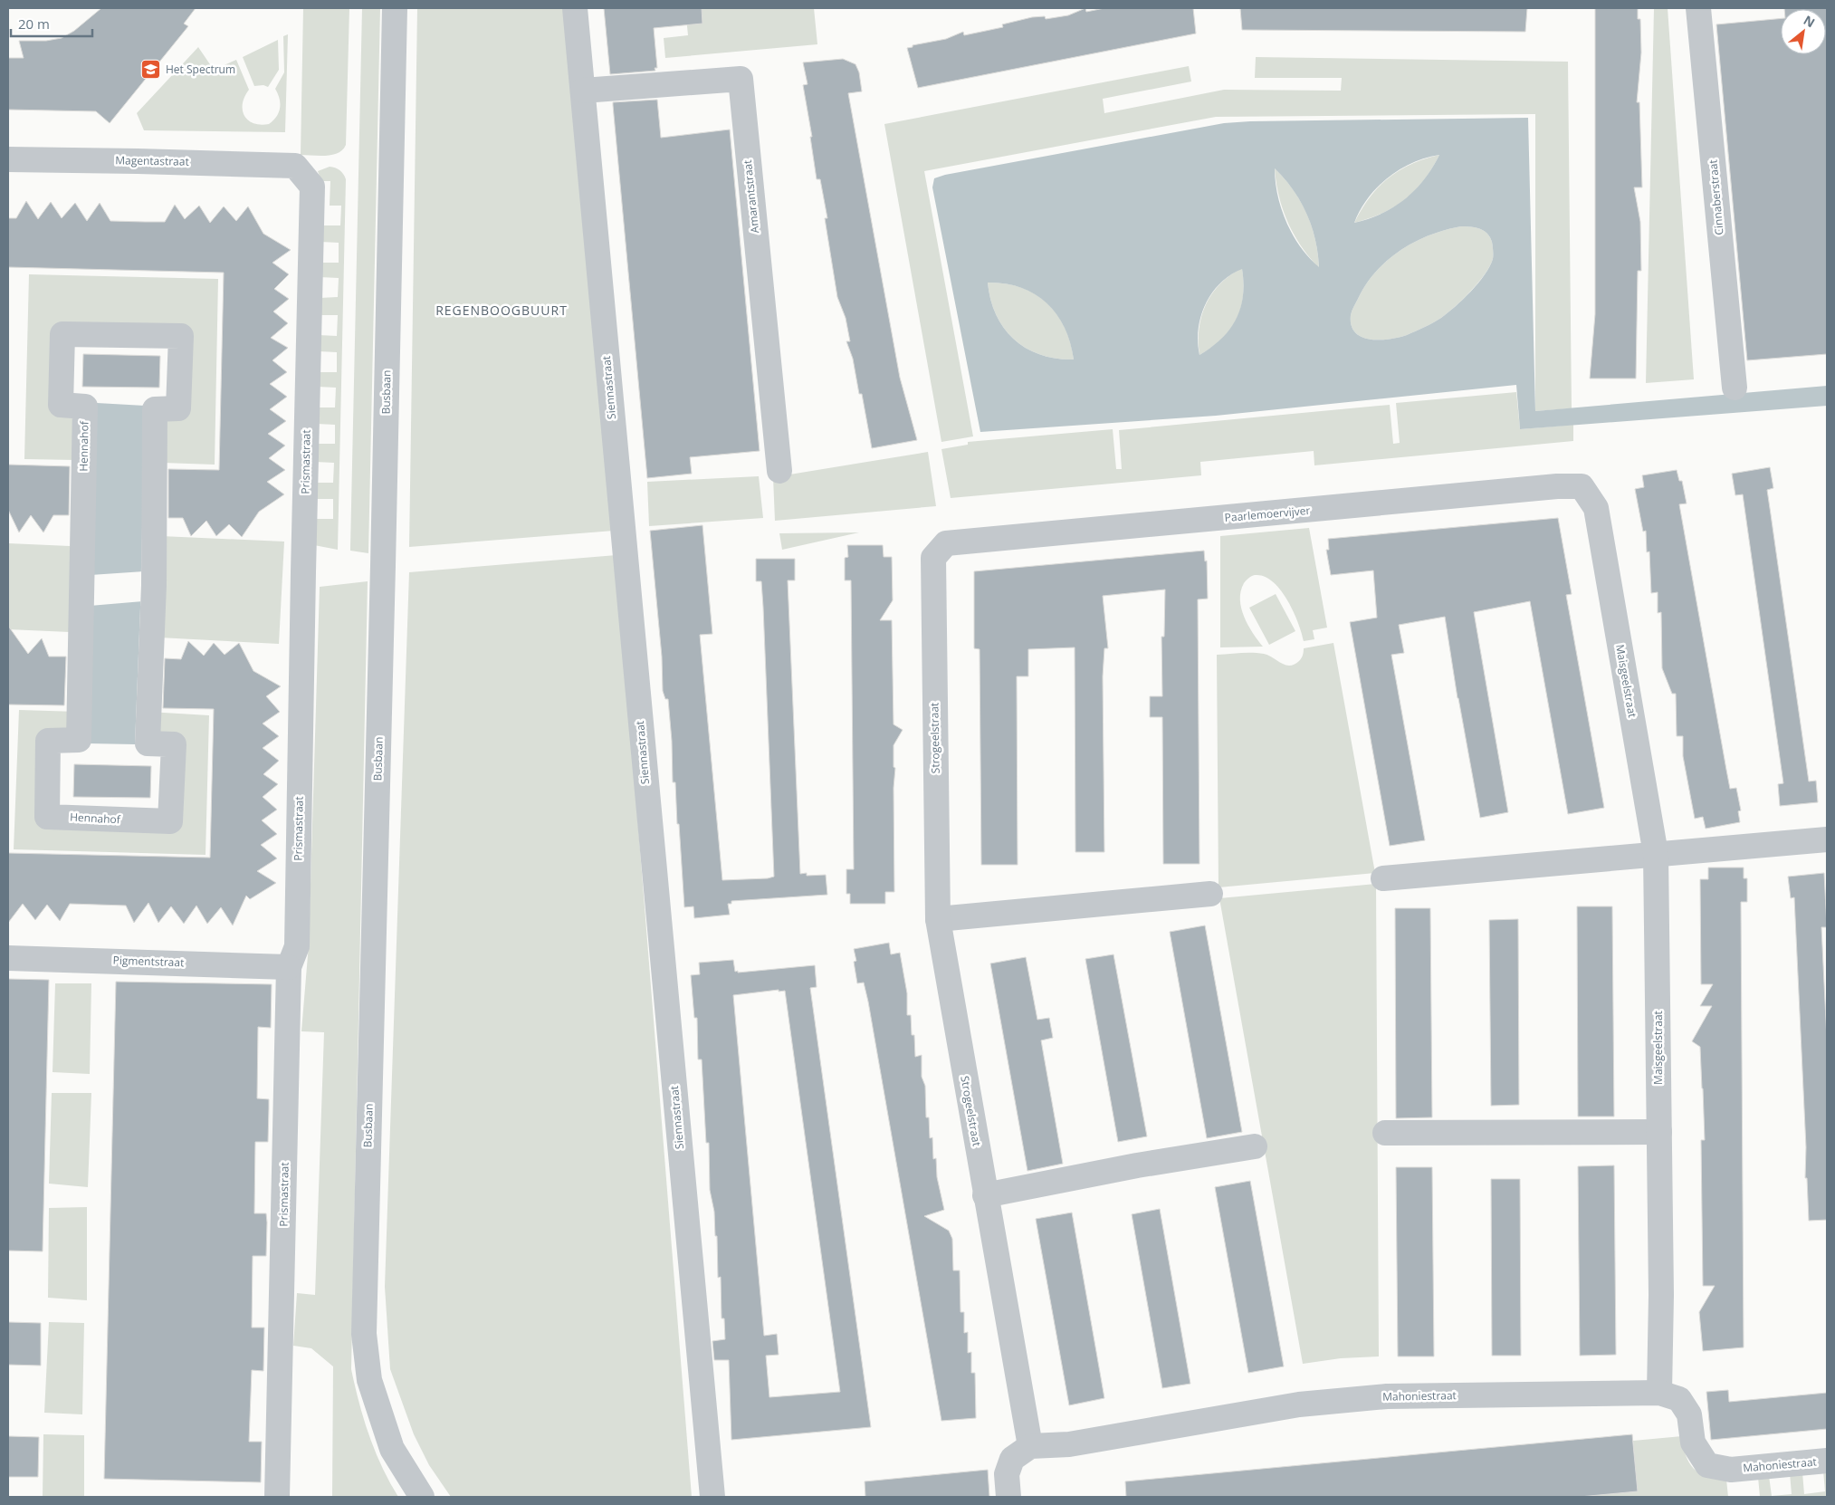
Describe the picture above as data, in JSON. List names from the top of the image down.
{
  "streets": {
    "street": [
      "Magentastraat",
      "Amarantstraat",
      "Cinnaberstraat",
      "Siennastraat",
      "Busbaan",
      "Hennahof",
      "Prismastraat",
      "Paarlemoervijver",
      "Maisgeelstraat",
      "Strogeelstraat",
      "Pigmentstraat",
      "Mahoniestraat"
    ]
  },
  "crossings": [
    ["Magentastraat", "Prismastraat"],
    ["Amarantstraat", "Siennastraat"],
    ["Prismastraat", "Pigmentstraat"],
    ["Paarlemoervijver", "Maisgeelstraat"],
    ["Paarlemoervijver", "Strogeelstraat"],
    ["Maisgeelstraat", "Mahoniestraat"],
    ["Strogeelstraat", "Mahoniestraat"]
  ],
  "districts": ["REGENBOOGBUURT"],
  "places": {
    "school or university": ["Het Spectrum"]
  },
  "scale_bar": "20 m",
  "north": "top right"
}
